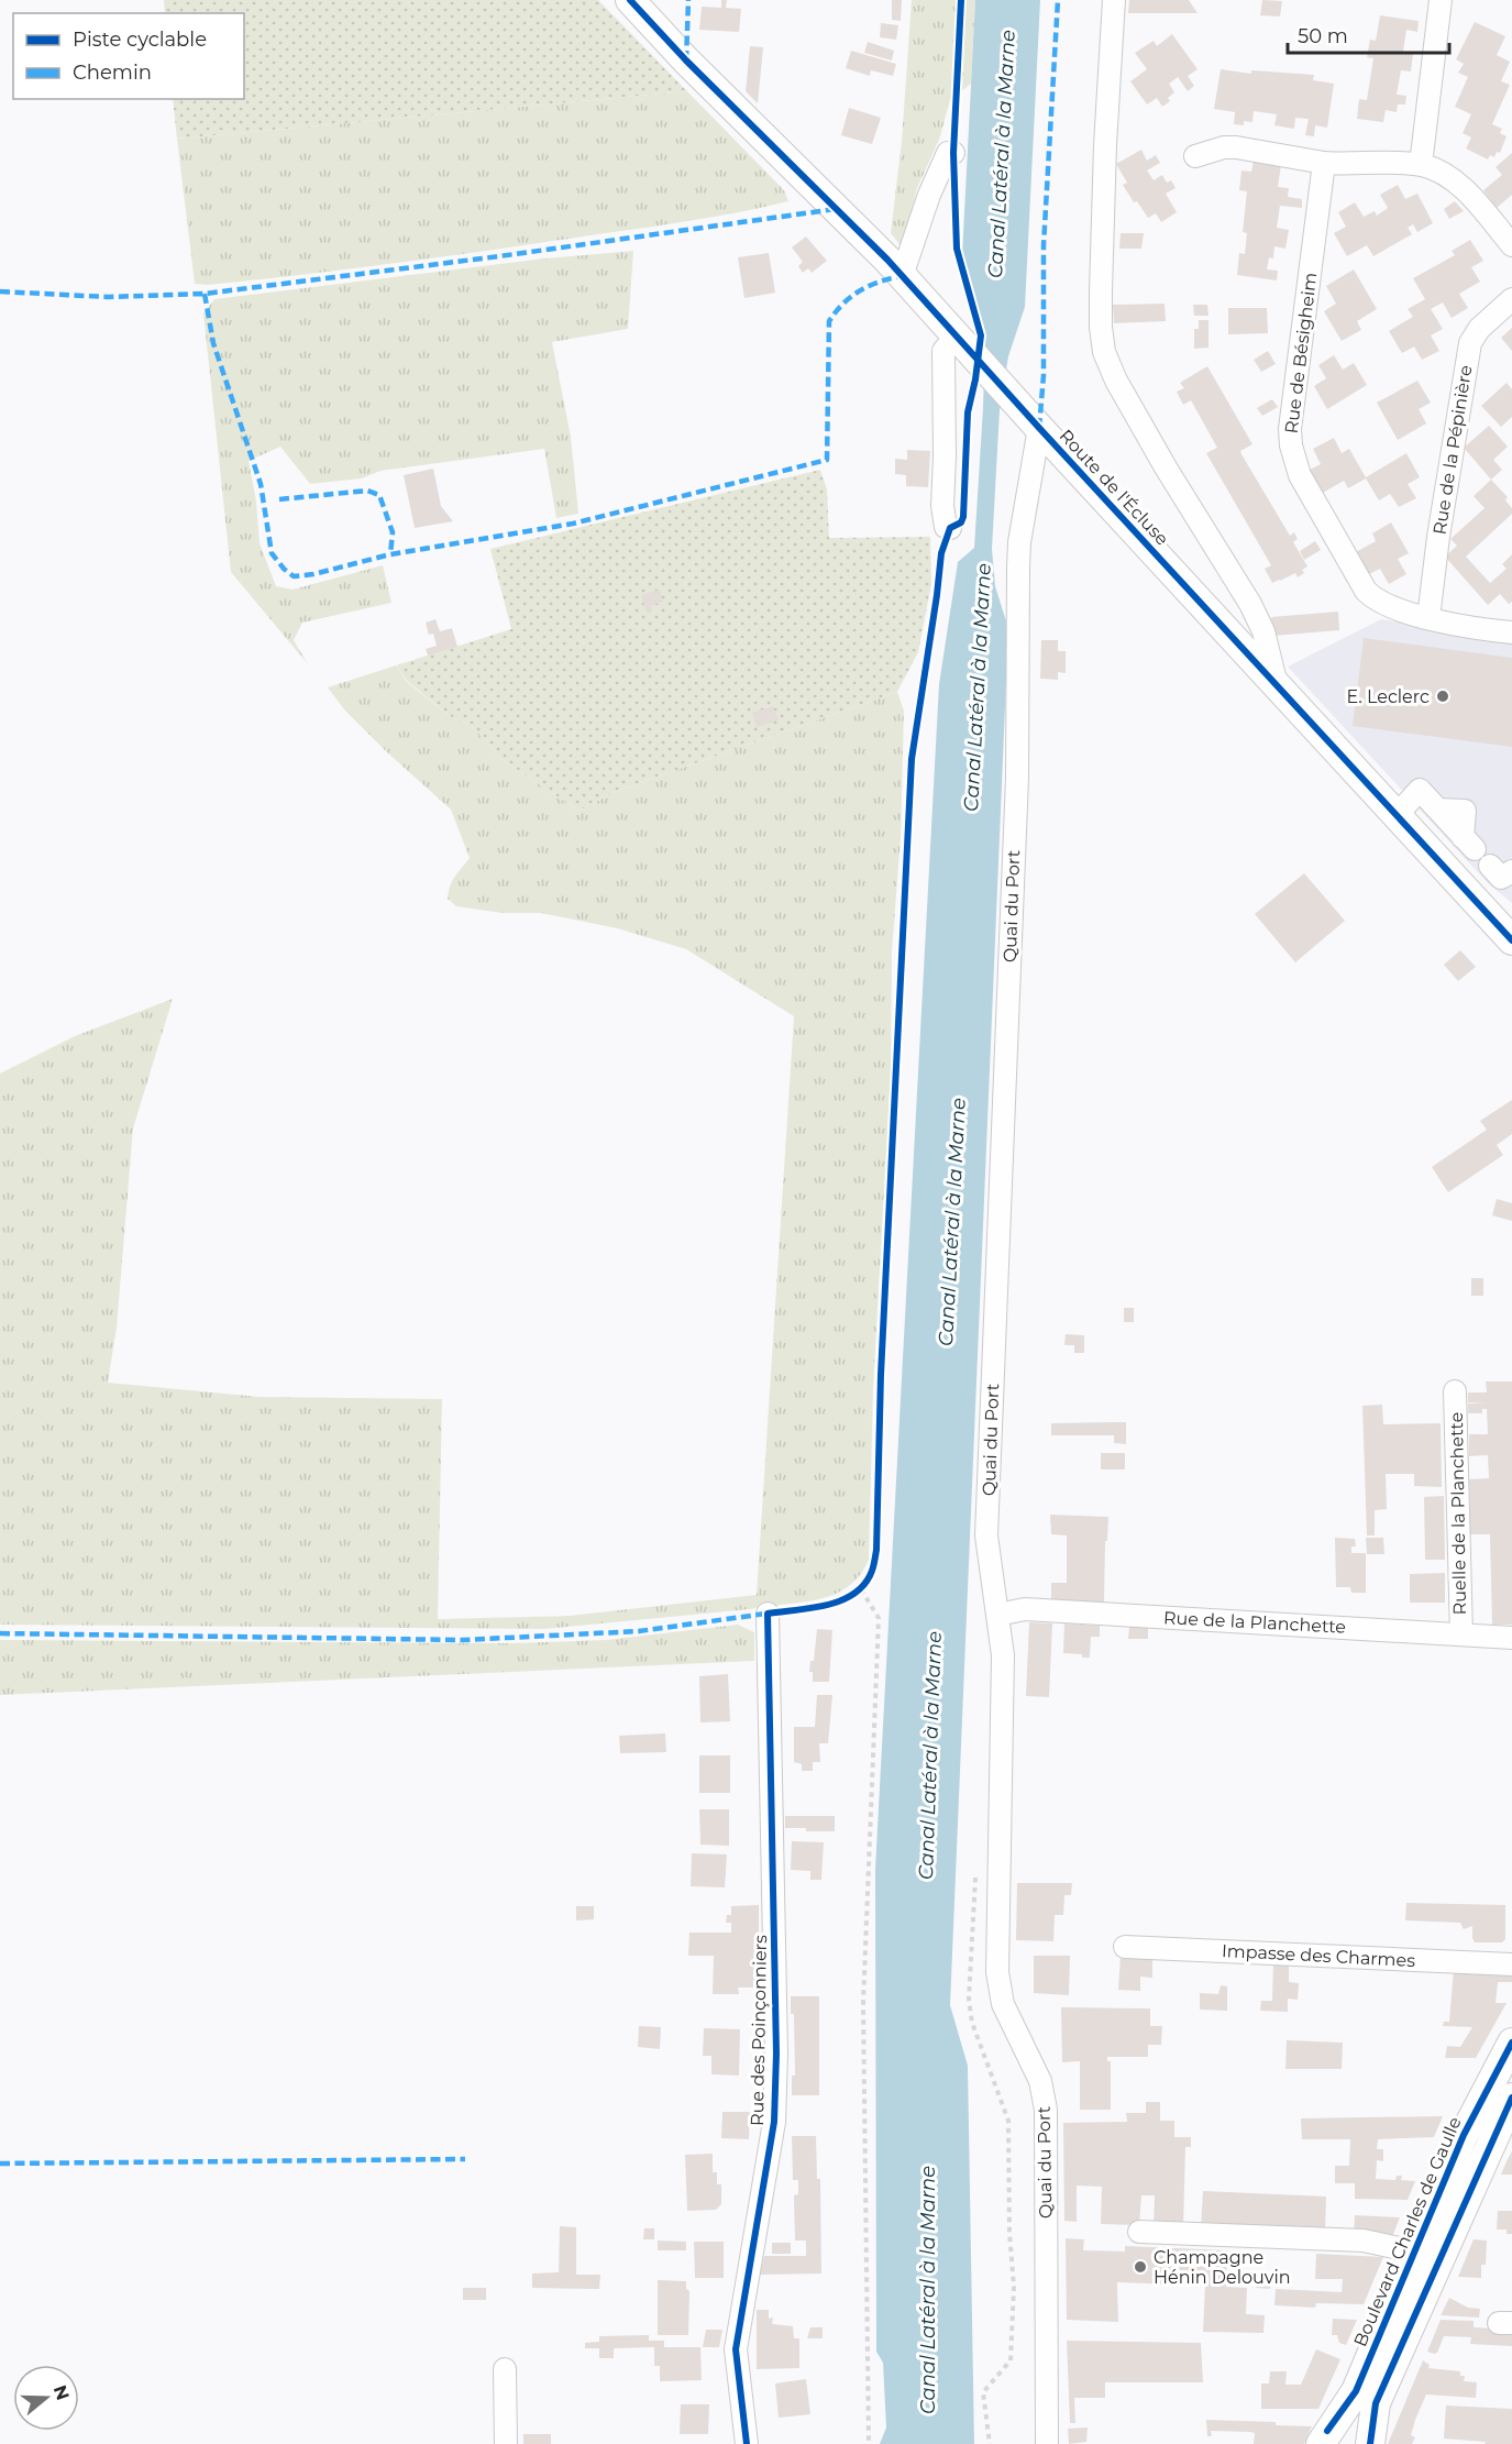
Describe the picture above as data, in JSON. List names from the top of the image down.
{
  "streets": {
    "main road": ["Route de l'Écluse", "Boulevard Charles de Gaulle"],
    "street": [
      "Rue de Bésigheim",
      "Rue de la Pépinière",
      "Quai du Port",
      "Ruelle de la Planchette",
      "Rue de la Planchette",
      "Impasse des Charmes",
      "Rue des Poinçonniers"
    ]
  },
  "crossings": [
    ["Rue de Bésigheim", "Rue de la Pépinière"],
    ["Route de l'Écluse", "Quai du Port"],
    ["Quai du Port", "Rue de la Planchette"],
    ["Ruelle de la Planchette", "Rue de la Planchette"]
  ],
  "water": ["Canal Latéral à la Marne"],
  "places": ["E. Leclerc", "Champagne Hénin Delouvin"],
  "legend": ["Piste cyclable", "Chemin"],
  "scale_bar": "50 m",
  "north": "right"
}
